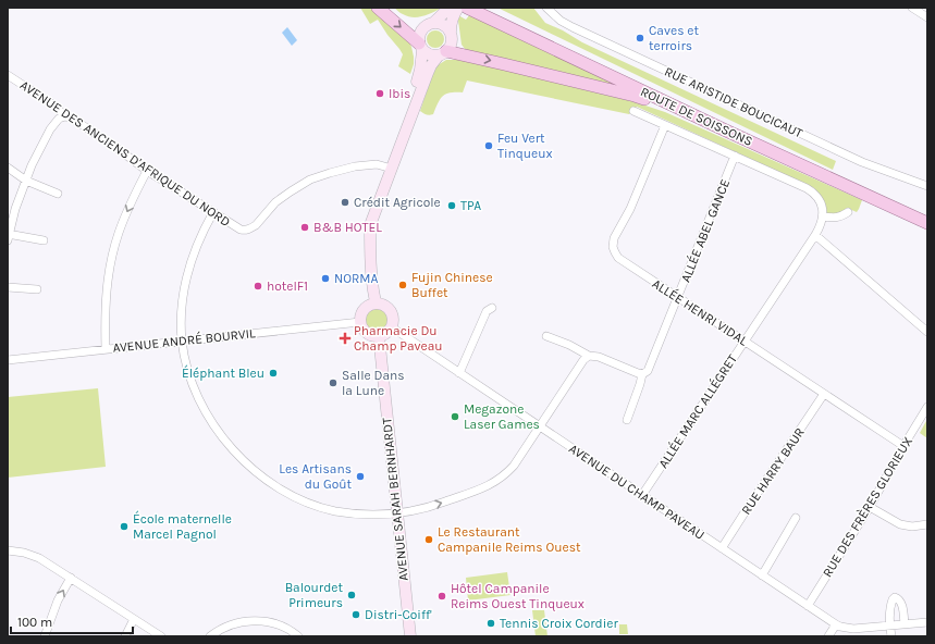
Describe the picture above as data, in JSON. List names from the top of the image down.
{
  "streets": {
    "main road": ["ROUTE DE SOISSONS"],
    "street": [
      "RUE ARISTIDE BOUCICAUT",
      "AVENUE DES ANCIENS D'AFRIQUE DU NORD",
      "ALLÉE ABEL GANCE",
      "ALLÉE HENRI VIDAL",
      "AVENUE ANDRÉ BOURVIL",
      "ALLÉE MARC ALLÉGRET",
      "RUE HARRY BAUR",
      "AVENUE DU CHAMP PAVEAU",
      "AVENUE SARAH BERNHARDT",
      "RUE DES FRÈRES GLORIEUX"
    ]
  },
  "crossings": [
    ["ALLÉE ABEL GANCE", "ALLÉE HENRI VIDAL"],
    ["ALLÉE HENRI VIDAL", "ALLÉE MARC ALLÉGRET"],
    ["ALLÉE HENRI VIDAL", "RUE HARRY BAUR"],
    ["ALLÉE HENRI VIDAL", "RUE DES FRÈRES GLORIEUX"],
    ["AVENUE ANDRÉ BOURVIL", "AVENUE DU CHAMP PAVEAU"],
    ["AVENUE ANDRÉ BOURVIL", "AVENUE SARAH BERNHARDT"],
    ["ALLÉE MARC ALLÉGRET", "AVENUE DU CHAMP PAVEAU"],
    ["RUE HARRY BAUR", "AVENUE DU CHAMP PAVEAU"],
    ["AVENUE DU CHAMP PAVEAU", "AVENUE SARAH BERNHARDT"],
    ["AVENUE DU CHAMP PAVEAU", "RUE DES FRÈRES GLORIEUX"]
  ],
  "places": {
    "other": [
      "Caves et terroirs",
      "Ibis",
      "Feu Vert Tinqueux",
      "Crédit Agricole",
      "TPA",
      "B&B HOTEL",
      "NORMA",
      "Fujin Chinese Buffet",
      "hotelF1",
      "Éléphant Bleu",
      "Salle Dans la Lune",
      "Megazone Laser Games",
      "Les Artisans du Goût",
      "École maternelle Marcel Pagnol",
      "Le Restaurant Campanile Reims Ouest",
      "Balourdet Primeurs",
      "Hôtel Campanile Reims Ouest Tinqueux",
      "Distri-Coiff'",
      "Tennis Croix Cordier"
    ],
    "health": ["Pharmacie Du Champ Paveau"]
  },
  "scale_bar": "100 m"
}
